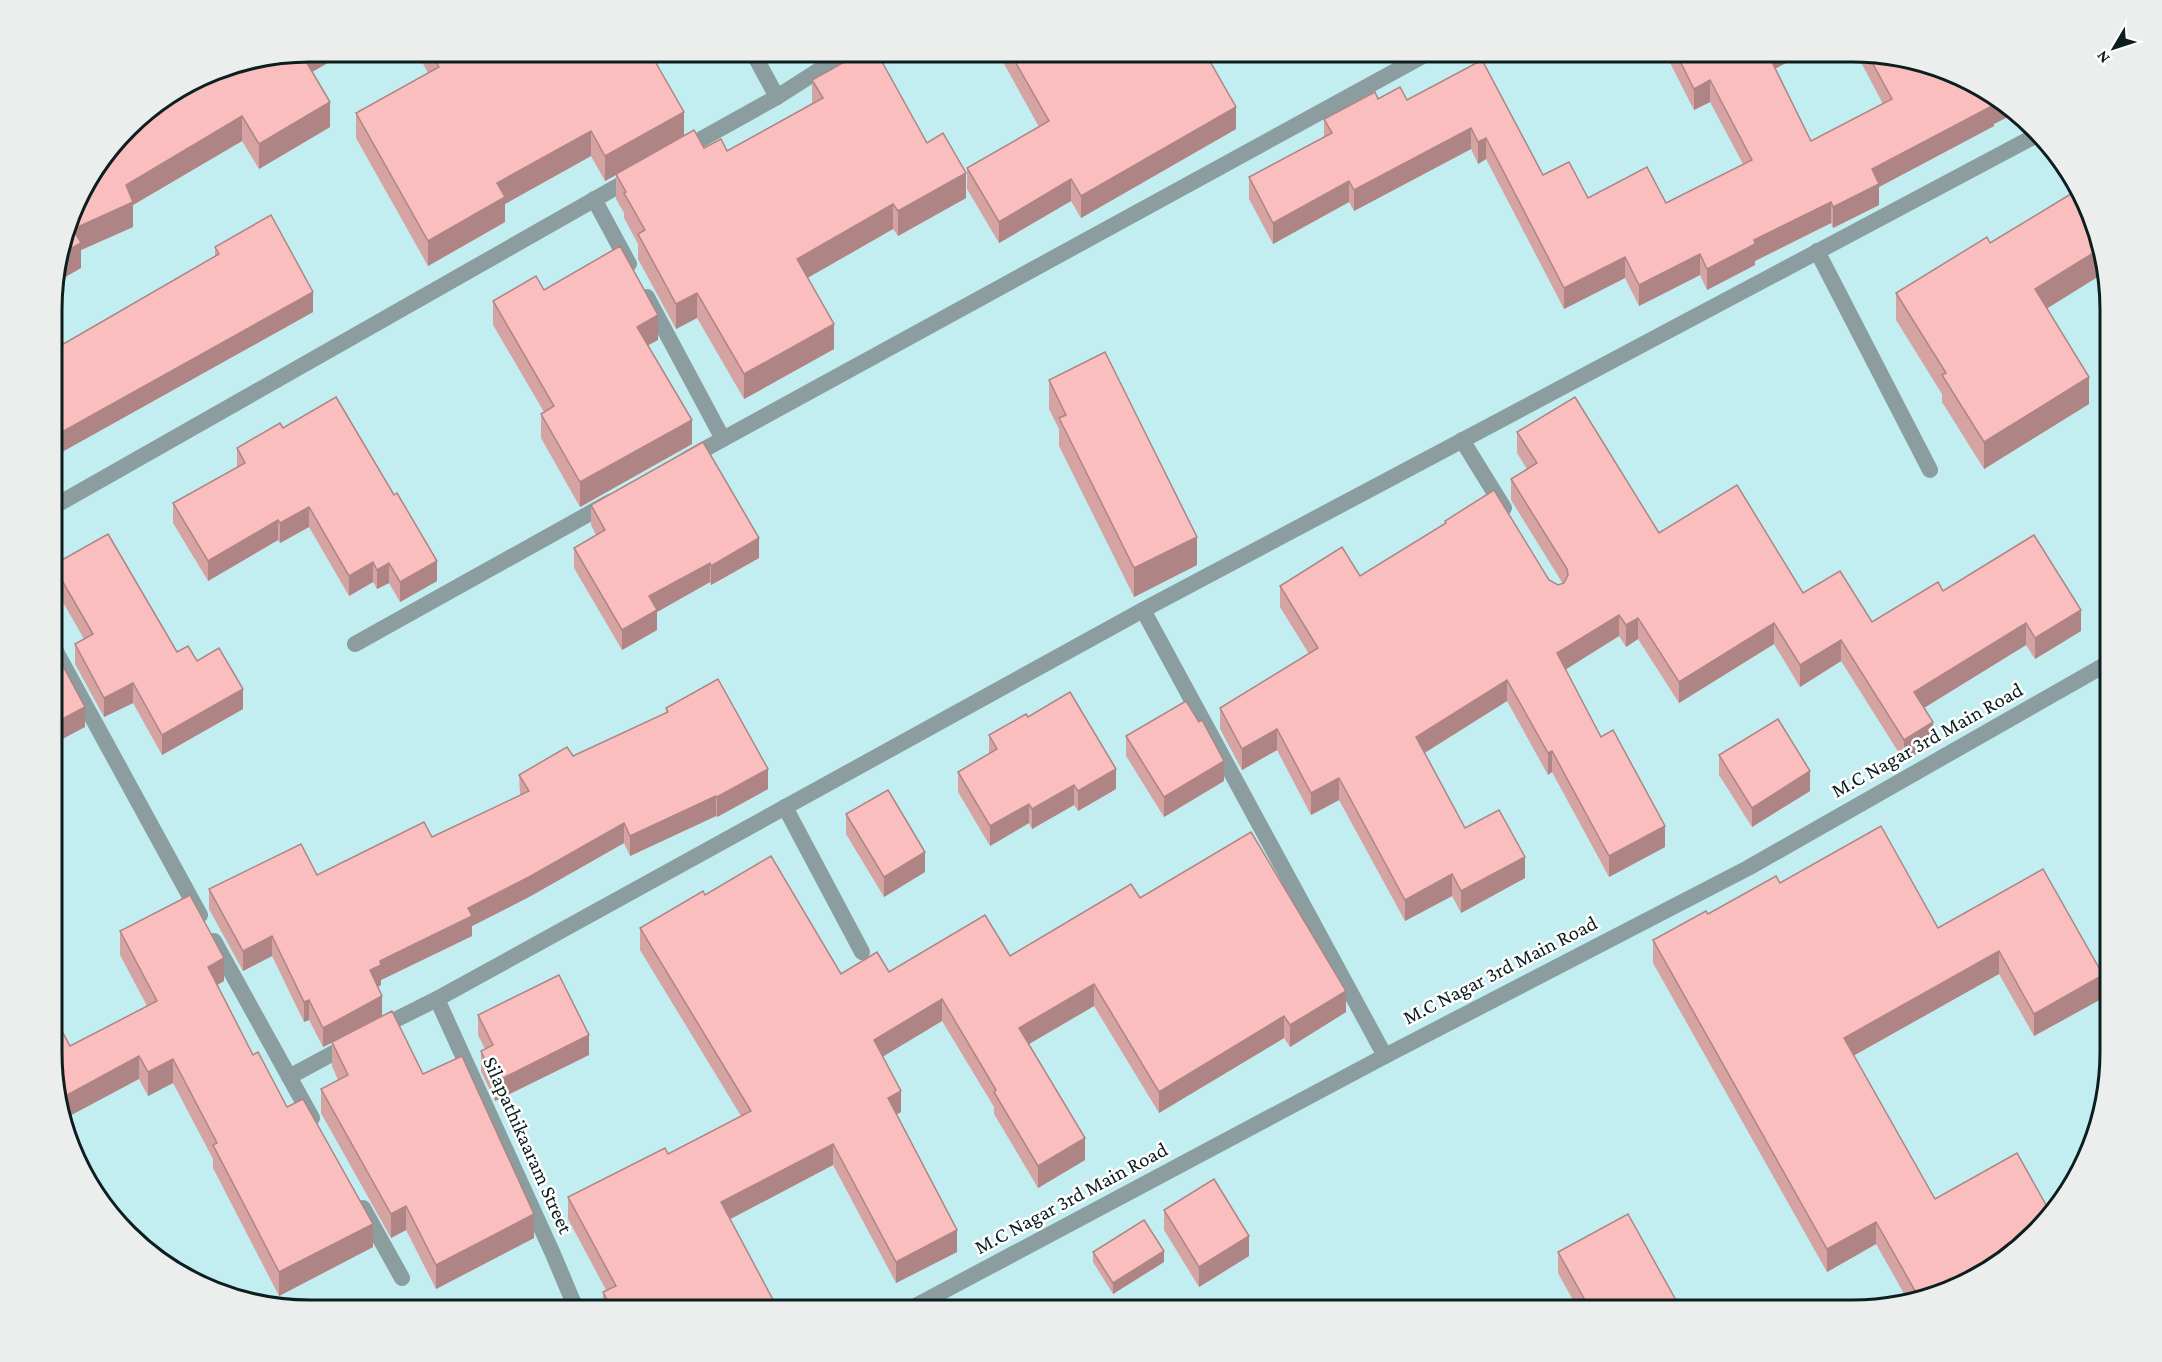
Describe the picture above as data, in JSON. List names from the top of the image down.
{
  "streets": {
    "street": ["M.C Nagar 3rd Main Road", "Silapathikaaram Street"]
  },
  "north": "bottom left"
}
